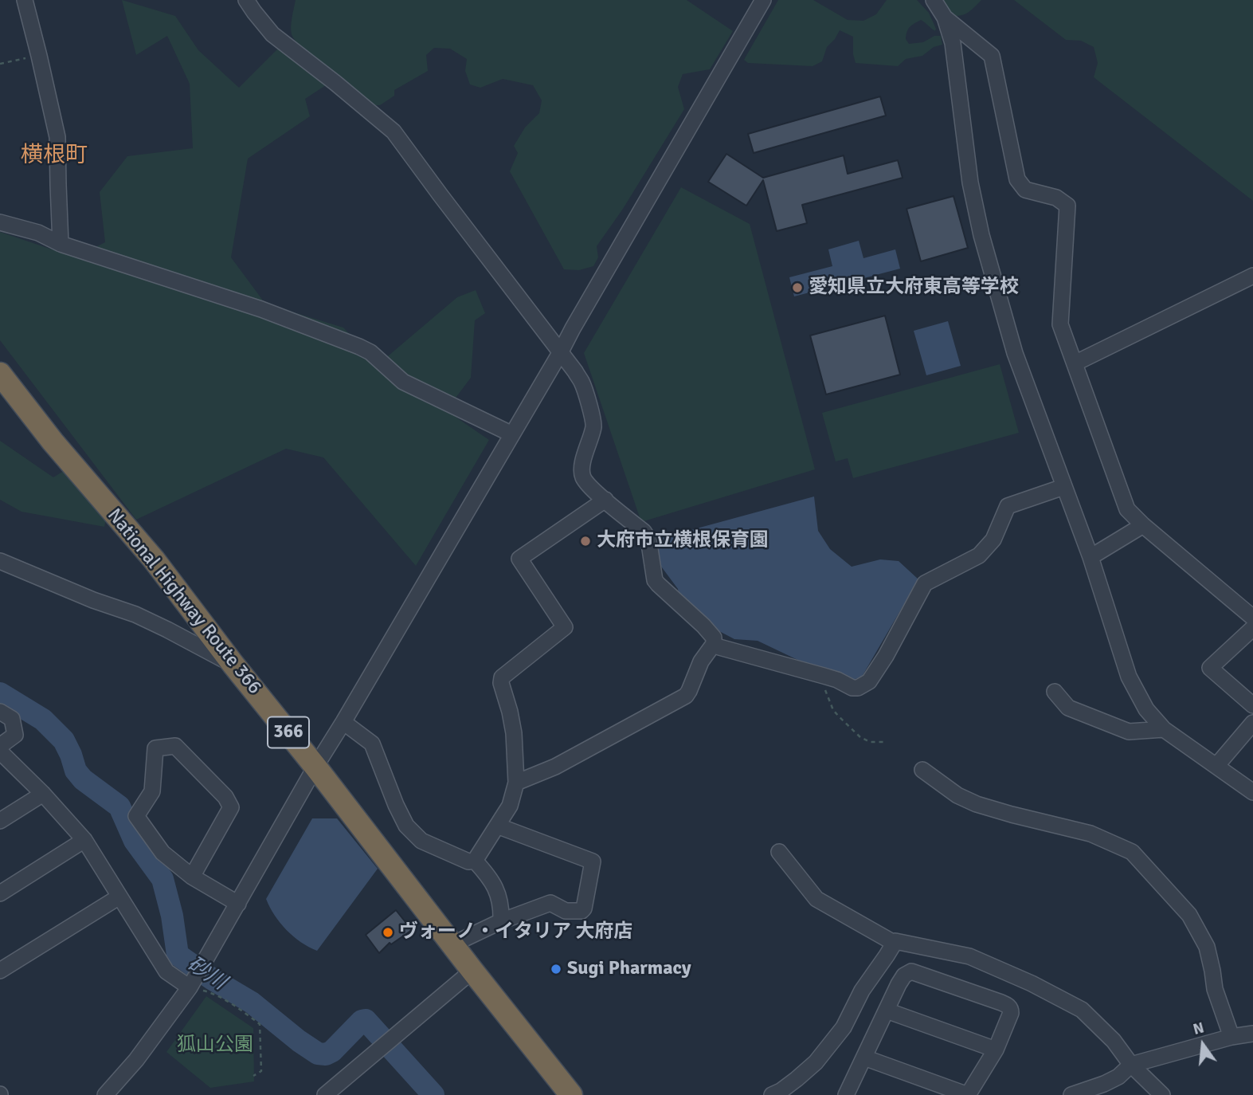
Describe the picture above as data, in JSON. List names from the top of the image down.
{
  "streets": {
    "highway": ["National Highway Route 366", "366"]
  },
  "districts": ["横根町"],
  "water": ["砂川"],
  "parks": ["狐山公園"],
  "places": [
    "愛知県立大府東高等学校",
    "大府市立横根保育園",
    "ヴォーノ・イタリア 大府店",
    "Sugi Pharmacy"
  ],
  "north": "top"
}
